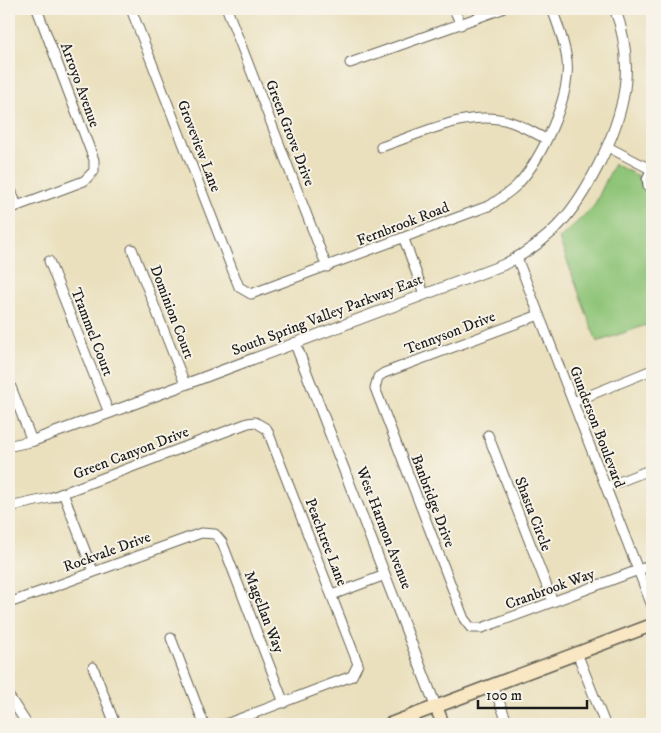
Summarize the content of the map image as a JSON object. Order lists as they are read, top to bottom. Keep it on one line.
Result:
{"streets":{"main road":["West Harmon Avenue"],"street":["Arroyo Avenue","Green Grove Drive","Groveview Lane","Fernbrook Road","Dominion Court","South Spring Valley Parkway East","Trammel Court","Tennyson Drive","Gunderson Boulevard","Green Canyon Drive","Banbridge Drive","Shasta Circle","Peachtree Lane","Rockvale Drive","Cranbrook Way","Magellan Way"]},"crossings":[["Green Grove Drive","Fernbrook Road"],["Groveview Lane","Fernbrook Road"],["Dominion Court","South Spring Valley Parkway East"],["South Spring Valley Parkway East","Trammel Court"],["South Spring Valley Parkway East","Gunderson Boulevard"],["South Spring Valley Parkway East","West Harmon Avenue"],["Tennyson Drive","Gunderson Boulevard"],["Tennyson Drive","Banbridge Drive"],["Gunderson Boulevard","Cranbrook Way"],["Green Canyon Drive","Peachtree Lane"],["Banbridge Drive","Cranbrook Way"],["Shasta Circle","Cranbrook Way"],["Peachtree Lane","Magellan Way"],["Rockvale Drive","Magellan Way"]],"scale_bar":"100 m"}
